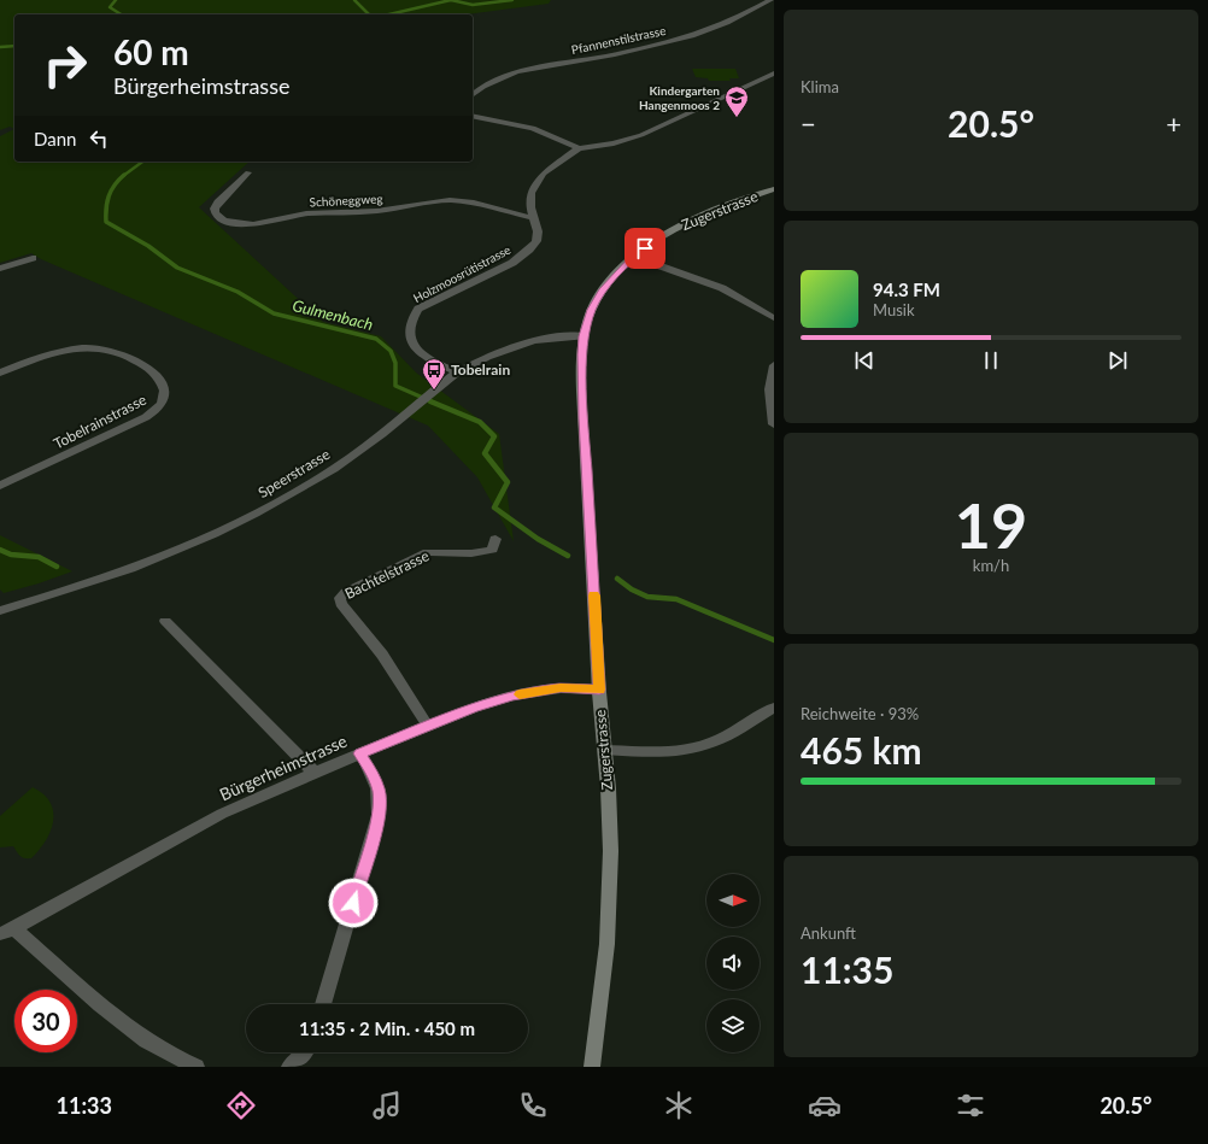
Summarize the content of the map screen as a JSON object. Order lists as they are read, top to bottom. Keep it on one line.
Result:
{"streets":{"main road":["Zugerstrasse"],"street":["Pfannenstilstrasse","Schöneggweg","Holzmoosrütistrasse","Tobelrainstrasse","Speerstrasse","Bachtelstrasse","Bürgerheimstrasse"]},"crossings":[["Schöneggweg","Holzmoosrütistrasse"],["Zugerstrasse","Speerstrasse"],["Zugerstrasse","Bürgerheimstrasse"],["Holzmoosrütistrasse","Speerstrasse"],["Bachtelstrasse","Bürgerheimstrasse"]],"water":["Gulmenbach"],"places":{"school or university":["Kindergarten Hangenmoos 2"],"bus stop":["Tobelrain"]},"north":"right","page":{"tile":["Klima",["19","km/h"],["Reichweite · 93%","465 km"],["Ankunft","11:35"]],"turn":["60 m","Bürgerheimstrasse"],"heat":["−","20.5°","+"],"then":"Dann","song":["94.3 FM","Musik"],"limit":"30","trip":"11:35 · 2 Min. · 450 m","tabs":["11:33","20.5°"]}}
